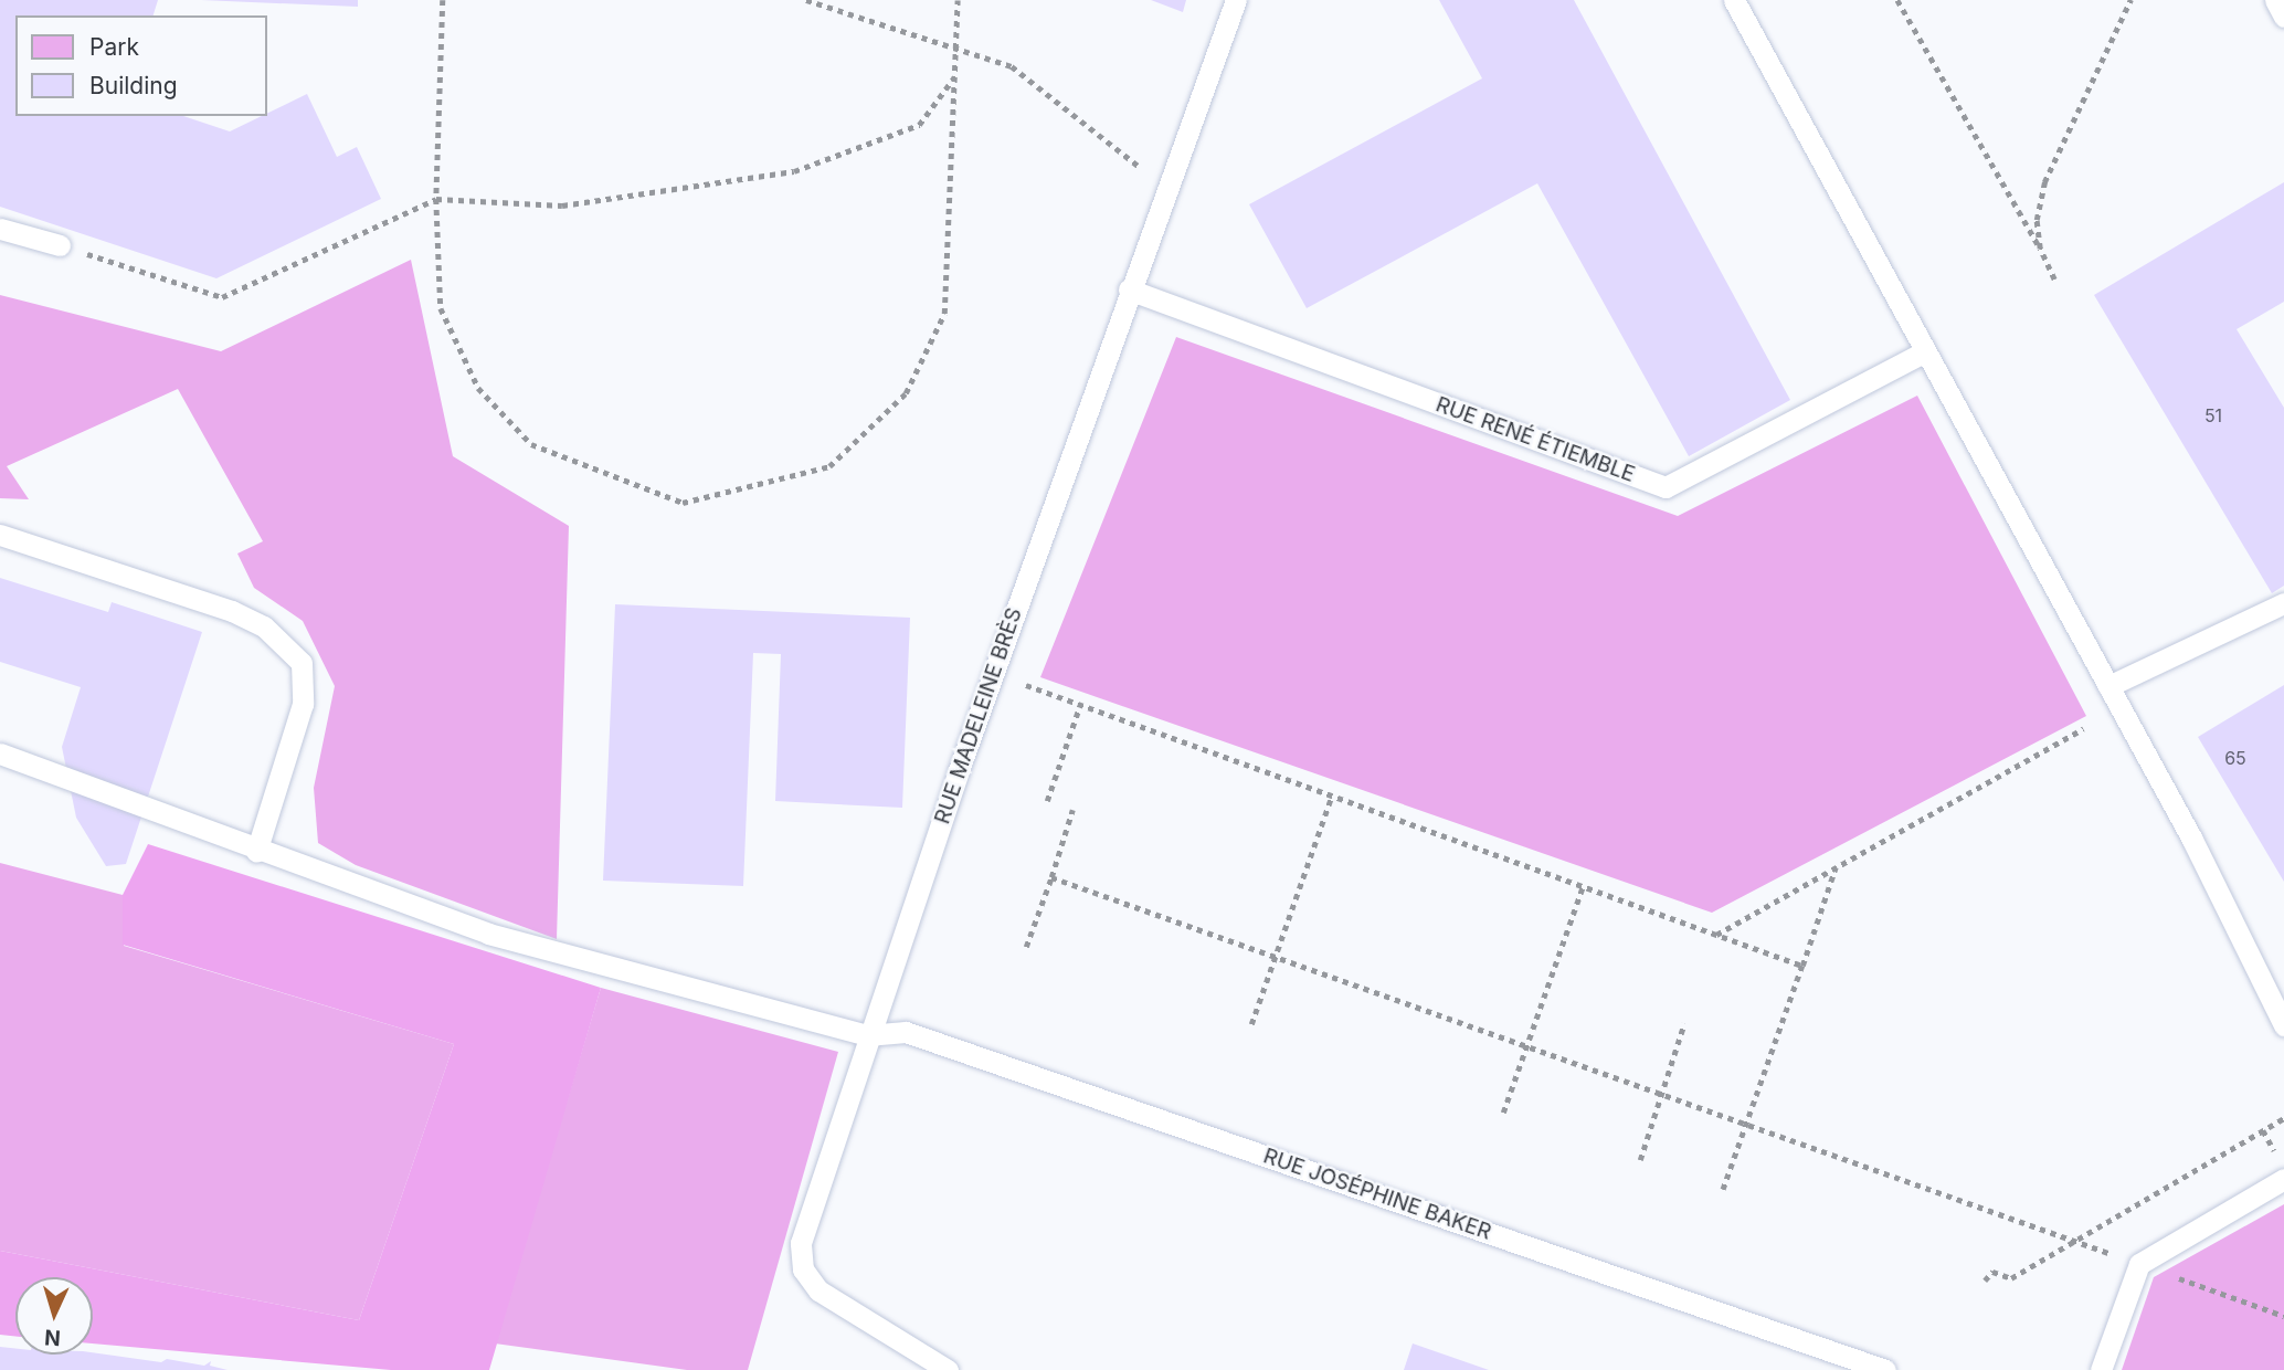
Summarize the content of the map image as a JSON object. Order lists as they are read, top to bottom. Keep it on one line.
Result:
{"streets":{"lane":["RUE RENÉ ÉTIEMBLE","RUE MADELEINE BRÈS","RUE JOSÉPHINE BAKER"]},"crossings":[["RUE RENÉ ÉTIEMBLE","RUE MADELEINE BRÈS"],["RUE MADELEINE BRÈS","RUE JOSÉPHINE BAKER"]],"house_numbers":["51","65"],"legend":["Park","Building"],"north":"bottom"}
